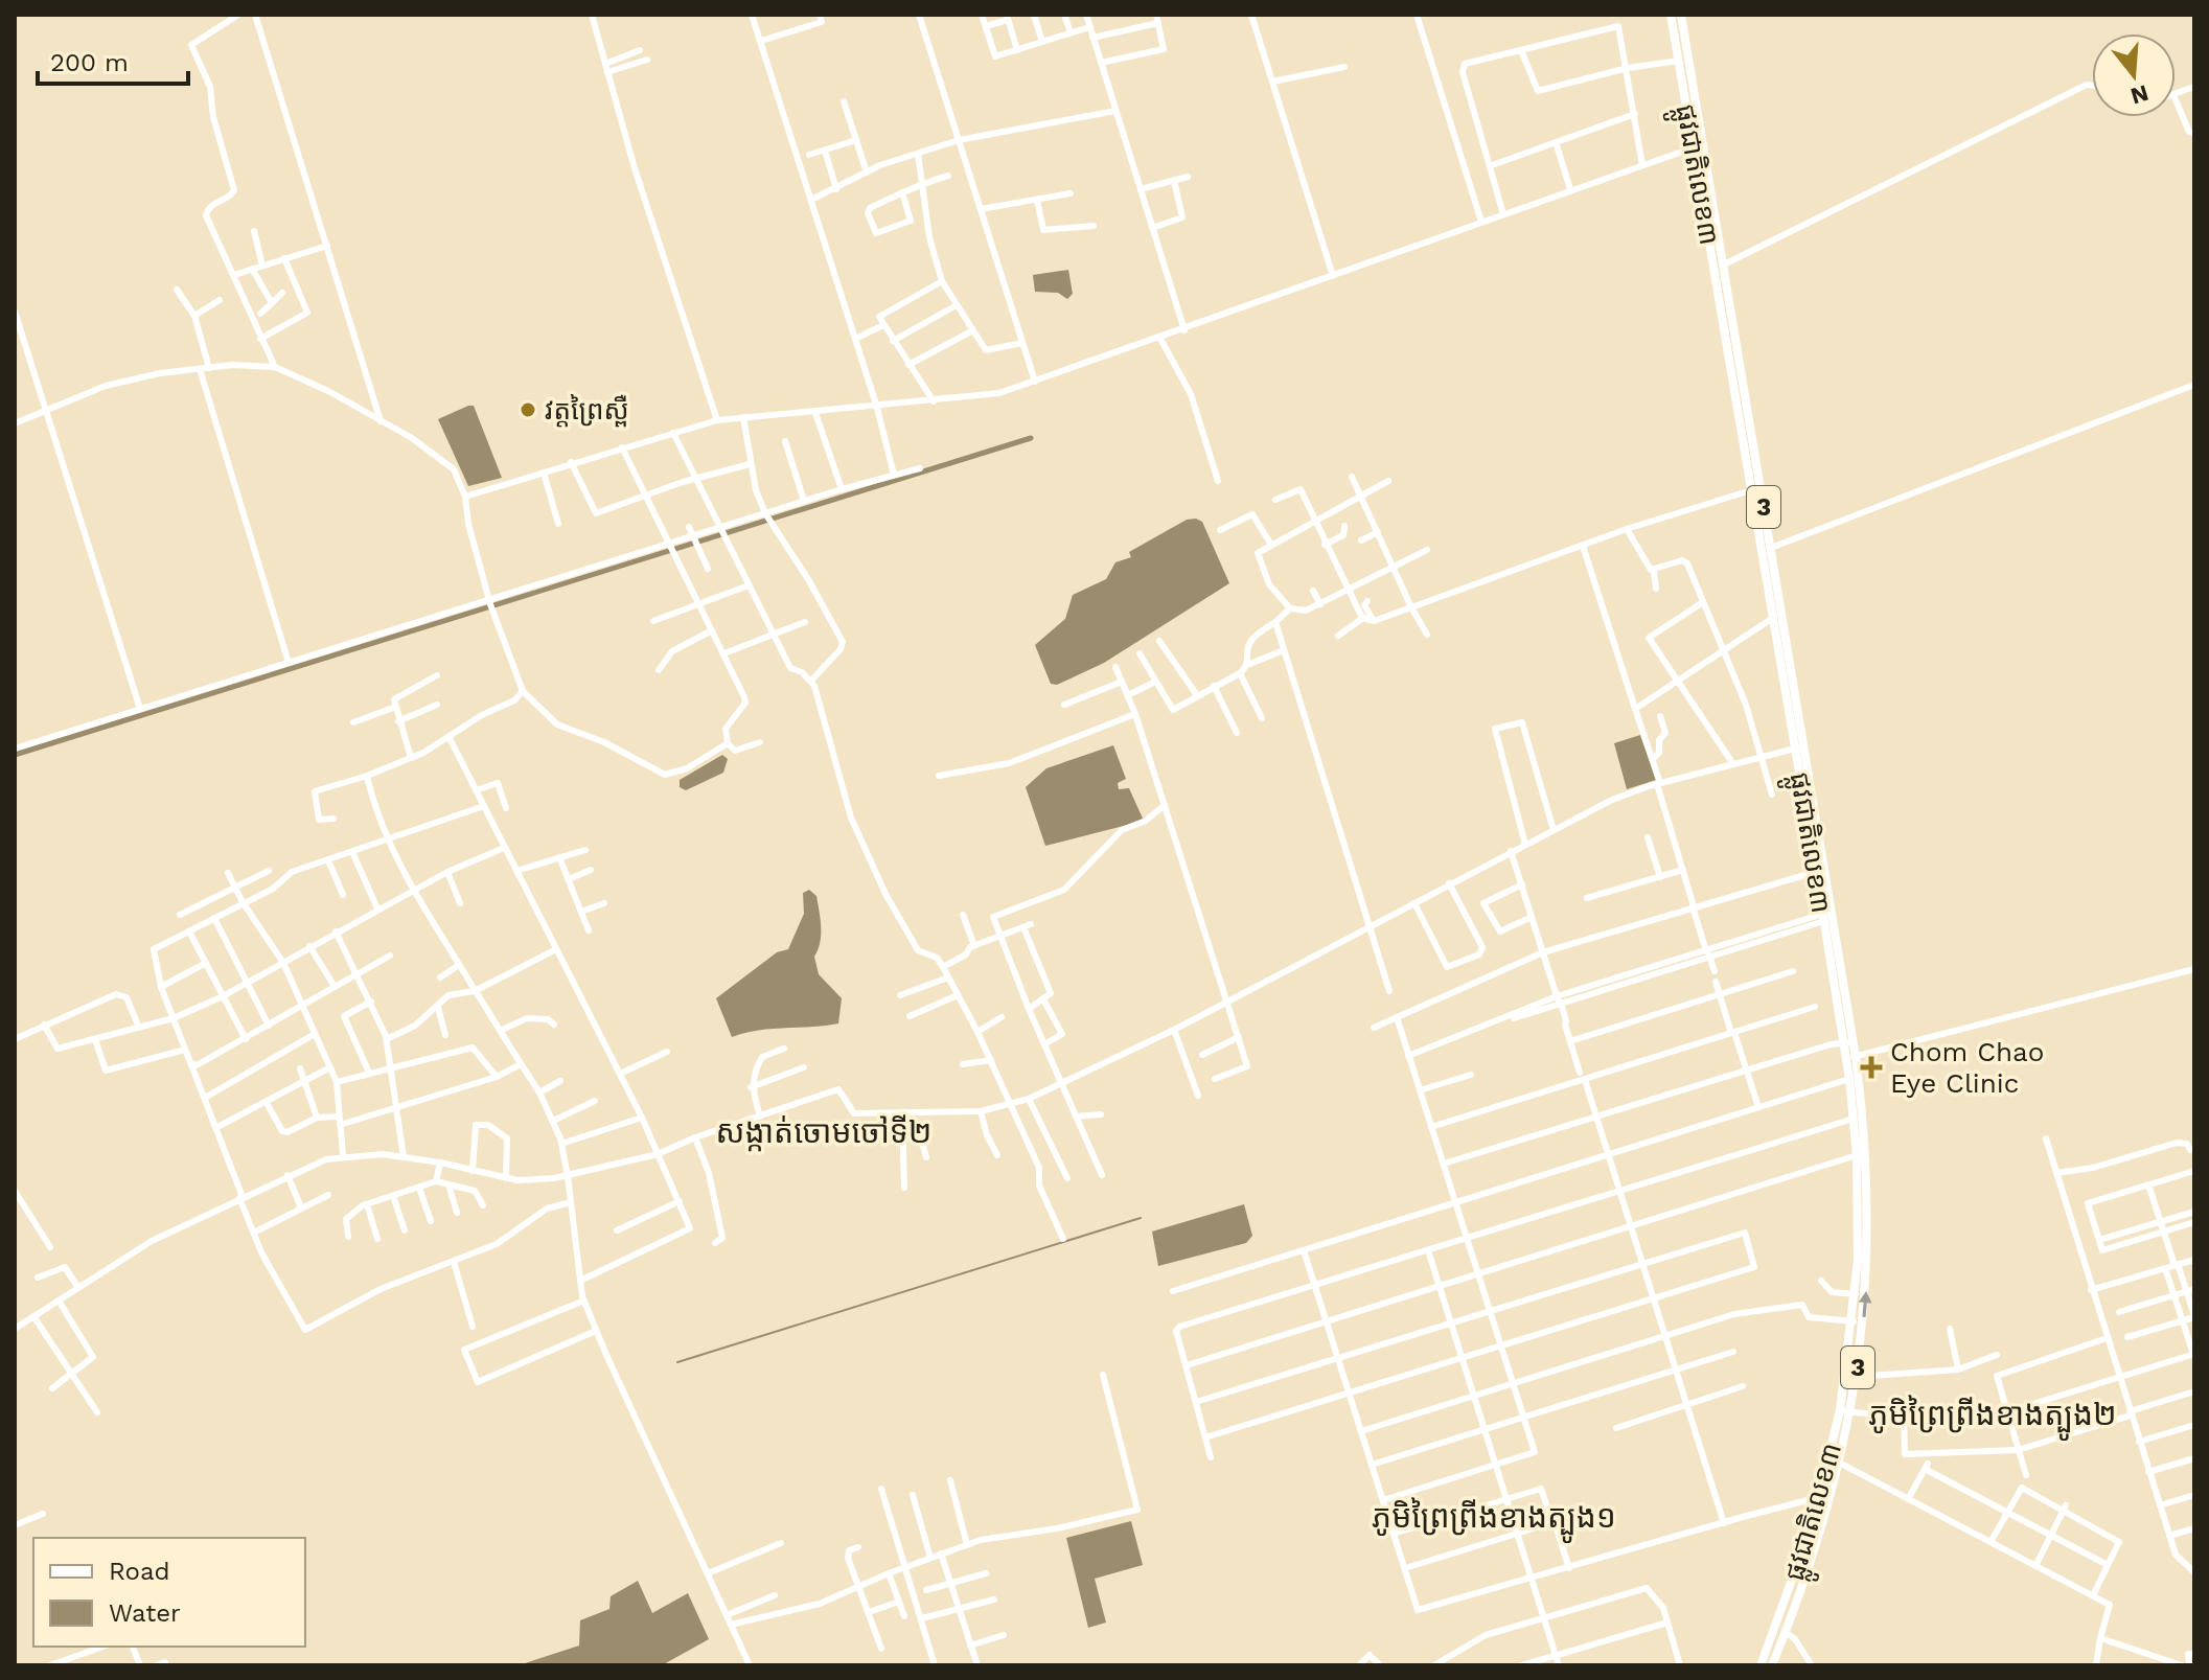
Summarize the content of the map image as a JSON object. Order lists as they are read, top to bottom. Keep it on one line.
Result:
{"streets":{"highway":["ផ្លូវជាតិលេខ៣","3"]},"districts":["សង្កាត់ចោមចៅទី២","ភូមិព្រៃព្រីងខាងត្បូង២","ភូមិព្រៃព្រីងខាងត្បូង១"],"places":{"other":["វត្តព្រៃស្ពឺ"],"health":["Chom Chao Eye Clinic"]},"legend":["Road","Water"],"scale_bar":"200 m","north":"bottom"}
